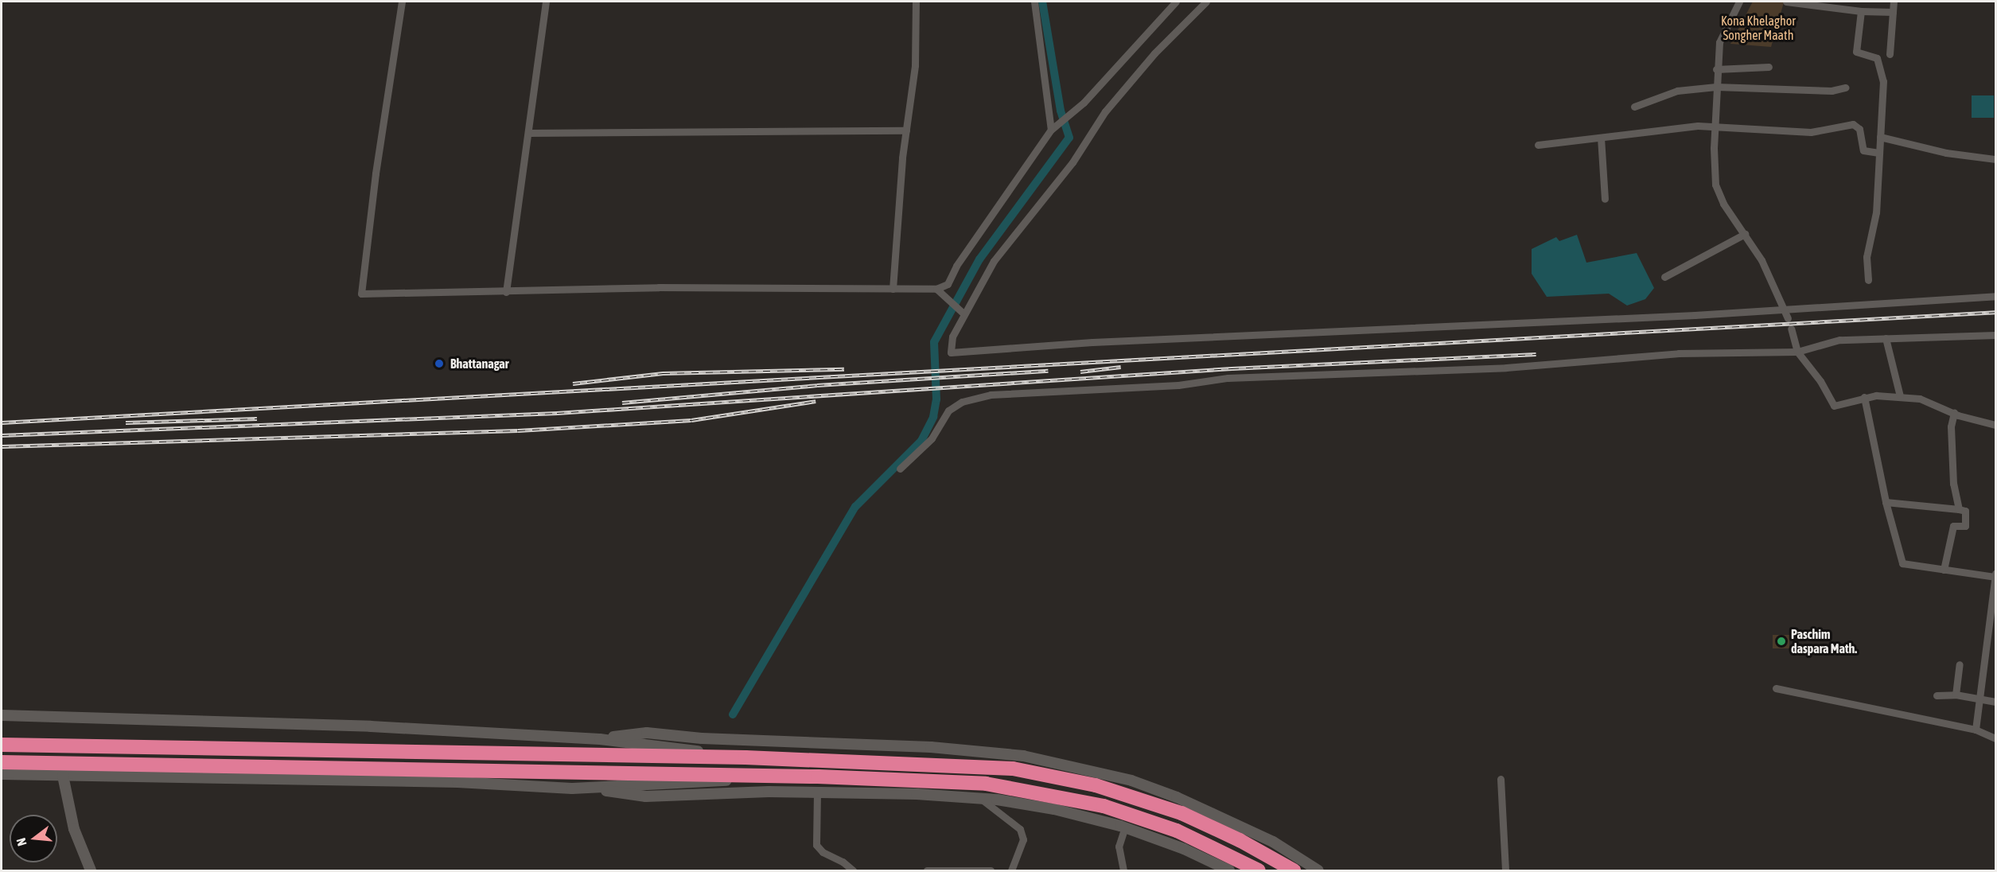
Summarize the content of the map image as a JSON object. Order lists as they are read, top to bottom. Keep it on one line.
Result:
{"parks":["Kona Khelaghor Songher Maath"],"places":["Bhattanagar","Paschim daspara Math."],"north":"left"}
